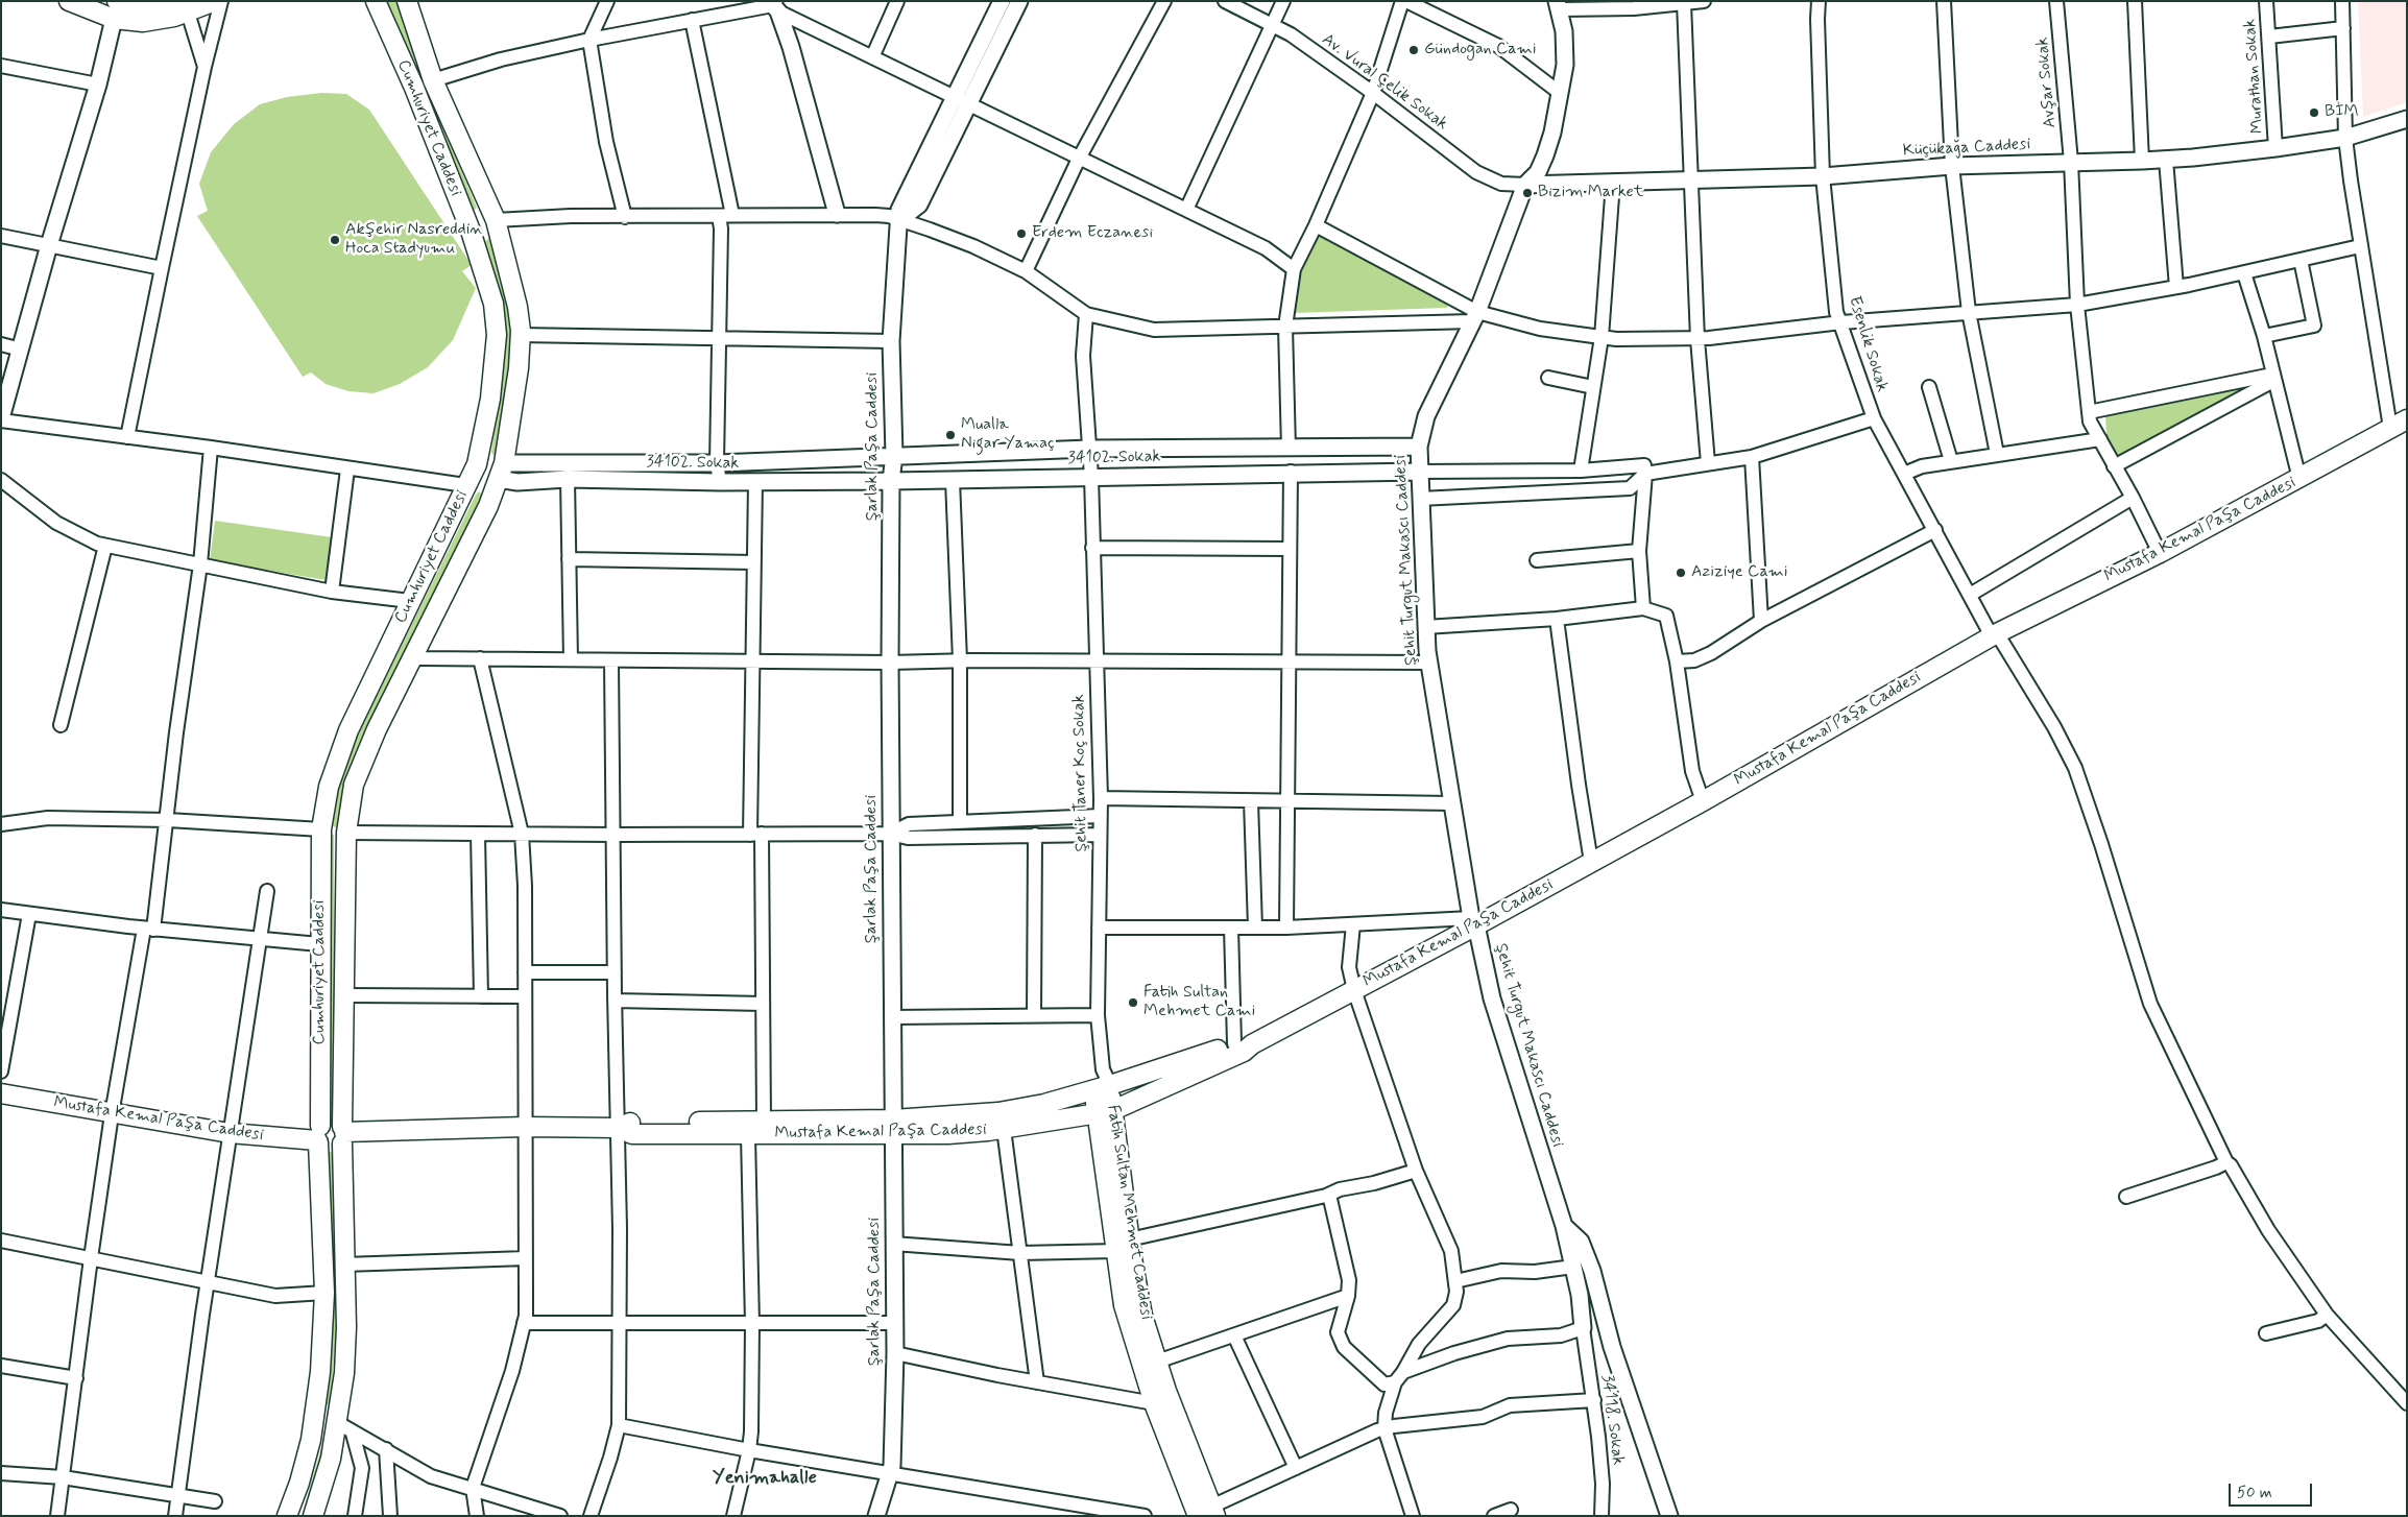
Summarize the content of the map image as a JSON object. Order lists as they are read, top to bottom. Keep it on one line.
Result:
{"streets":{"main road":["Cumhuriyet Caddesi","Mustafa Kemal Paşa Caddesi","Fatih Sultan Mehmet Caddesi"],"street":["Murathan Sokak","Av. Vural Çelik Sokak","Avşar Sokak","Küçükağa Caddesi","Esenlik Sokak","Şarlak Paşa Caddesi","34102. Sokak","Şehit Turgut Makascı Caddesi","Şehit Taner Koç Sokak","34118. Sokak"]},"crossings":[["Murathan Sokak","Küçükağa Caddesi"],["Av. Vural Çelik Sokak","Küçükağa Caddesi"],["Av. Vural Çelik Sokak","Şehit Turgut Makascı Caddesi"],["Avşar Sokak","Küçükağa Caddesi"],["Avşar Sokak","Mustafa Kemal Paşa Caddesi"],["Cumhuriyet Caddesi","34102. Sokak"],["Cumhuriyet Caddesi","Mustafa Kemal Paşa Caddesi"],["Küçükağa Caddesi","Esenlik Sokak"],["Küçükağa Caddesi","Şehit Turgut Makascı Caddesi"],["Esenlik Sokak","Mustafa Kemal Paşa Caddesi"],["Şarlak Paşa Caddesi","34102. Sokak"],["Şarlak Paşa Caddesi","Mustafa Kemal Paşa Caddesi"],["34102. Sokak","Şehit Turgut Makascı Caddesi"],["34102. Sokak","Şehit Taner Koç Sokak"],["Mustafa Kemal Paşa Caddesi","Şehit Turgut Makascı Caddesi"],["Mustafa Kemal Paşa Caddesi","Şehit Taner Koç Sokak"],["Mustafa Kemal Paşa Caddesi","Fatih Sultan Mehmet Caddesi"],["Şehit Turgut Makascı Caddesi","34118. Sokak"],["Şehit Taner Koç Sokak","Fatih Sultan Mehmet Caddesi"]],"districts":["Yenimahalle"],"places":["Gündogan Cami","BİM","Bizim Market","Erdem Eczanesi","Akşehir Nasreddin Hoca Stadyumu","Mualla Nigar Yamaç","Aziziye Cami","Fatih Sultan Mehmet Cami"],"scale_bar":"50 m"}
